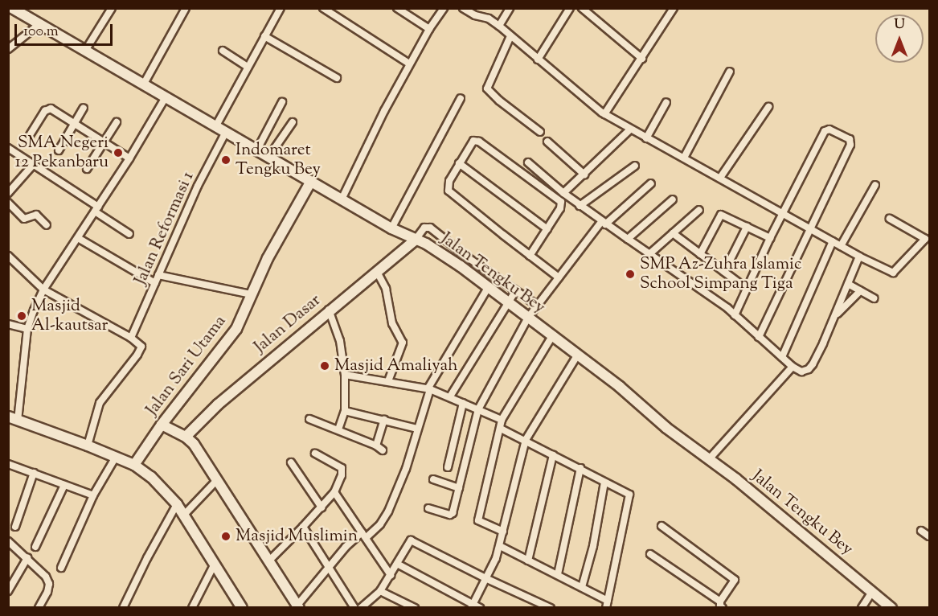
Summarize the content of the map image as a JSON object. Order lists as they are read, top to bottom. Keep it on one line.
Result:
{"streets":{"street":["Jalan Reformasi 1","Jalan Tengku Bey","Jalan Dasar","Jalan Sari Utama"]},"crossings":[["Jalan Reformasi 1","Jalan Tengku Bey"],["Jalan Tengku Bey","Jalan Dasar"],["Jalan Tengku Bey","Jalan Sari Utama"]],"places":["SMA Negeri 12 Pekanbaru","Indomaret Tengku Bey","SMP Az-Zuhra Islamic School Simpang Tiga","Masjid Al-kautsar","Masjid Amaliyah","Masjid Muslimin"],"scale_bar":"100 m","north":"top"}
